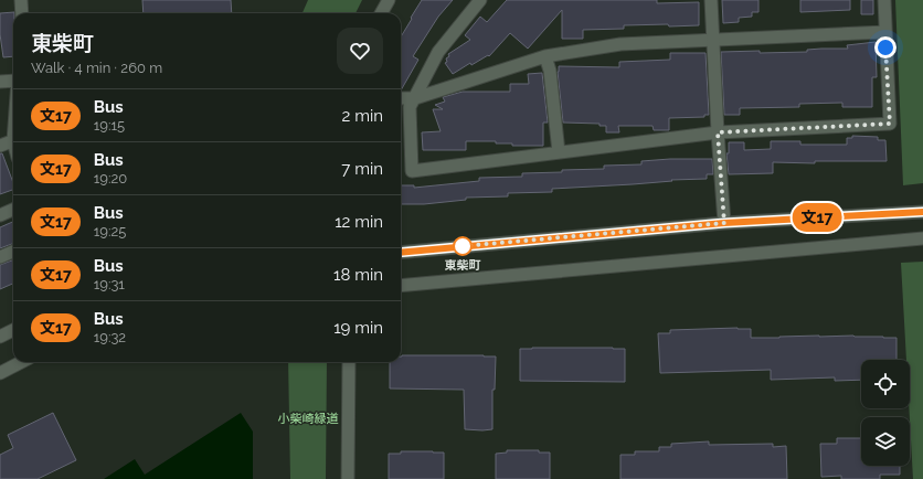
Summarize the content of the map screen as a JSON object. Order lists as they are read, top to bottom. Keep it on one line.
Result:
{"parks":["小柴崎緑道"],"places":["東柴町"],"lines":["bus line 文17"],"page":{"on_map":"文17","heading":["東柴町","Walk · 4 min · 260 m"],"list":[{"mark":"文17","name":"Bus","note":"19:15","value":"2 min"},{"mark":"文17","name":"Bus","note":"19:20","value":"7 min"},{"mark":"文17","name":"Bus","note":"19:25","value":"12 min"},{"mark":"文17","name":"Bus","note":"19:31","value":"18 min"},{"mark":"文17","name":"Bus","note":"19:32","value":"19 min"}]}}
